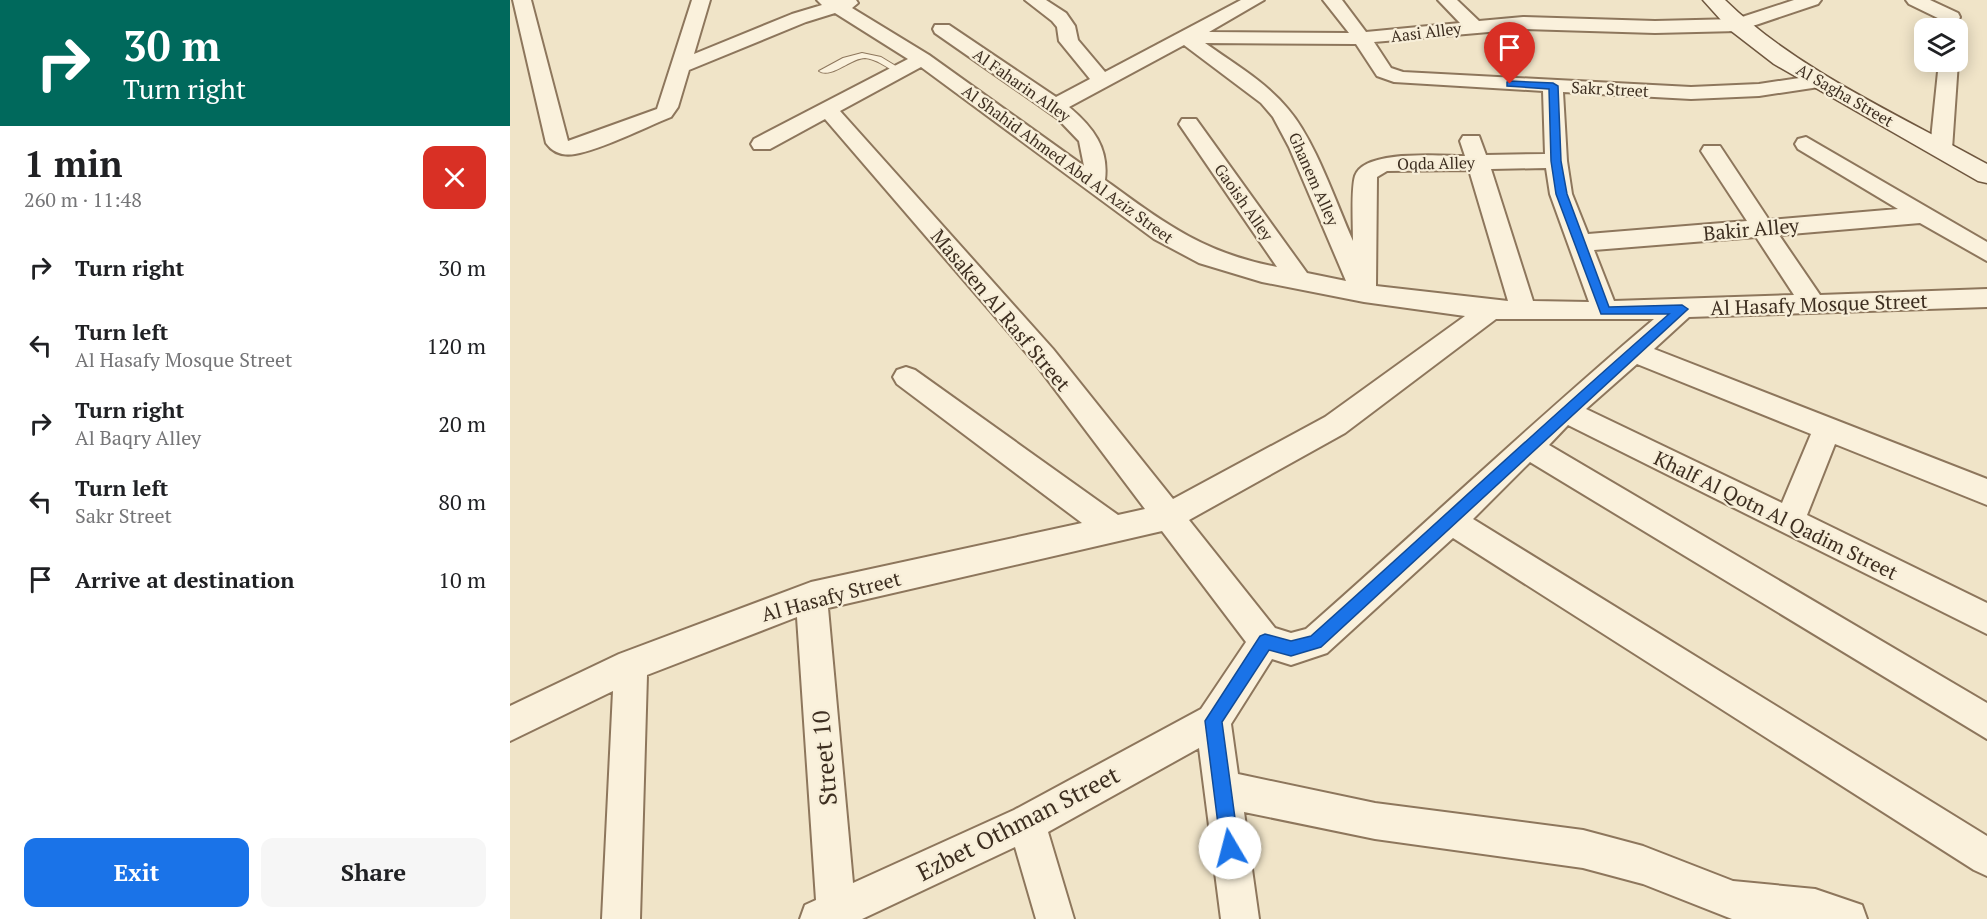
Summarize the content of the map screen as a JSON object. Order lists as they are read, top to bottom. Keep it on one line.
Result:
{"streets":{"street":["Aasi Alley","Al Faharin Alley","Sakr Street","Al Sagha Street","Oqda Alley","Al Shahid Ahmed Abd Al Aziz Street","Ghanem Alley","Gaoish Alley","Bakir Alley","Al Hasafy Mosque Street","Masaken Al Rasf Street","Khalf Al Qotn Al Qadim Street","Al Hasafy Street","Street 10","Ezbet Othman Street"]},"crossings":[["Aasi Alley","Sakr Street"],["Aasi Alley","Al Sagha Street"],["Aasi Alley","Ghanem Alley"],["Al Faharin Alley","Al Shahid Ahmed Abd Al Aziz Street"],["Sakr Street","Al Sagha Street"],["Oqda Alley","Al Shahid Ahmed Abd Al Aziz Street"],["Oqda Alley","Ghanem Alley"],["Oqda Alley","Al Hasafy Mosque Street"],["Al Shahid Ahmed Abd Al Aziz Street","Ghanem Alley"],["Al Shahid Ahmed Abd Al Aziz Street","Gaoish Alley"],["Al Shahid Ahmed Abd Al Aziz Street","Al Hasafy Mosque Street"],["Ghanem Alley","Al Hasafy Mosque Street"],["Al Hasafy Mosque Street","Al Hasafy Street"],["Masaken Al Rasf Street","Al Hasafy Street"],["Al Hasafy Street","Street 10"],["Street 10","Ezbet Othman Street"]],"page":{"turn":["30 m","Turn right"],"heading":["1 min","260 m · 11:48"],"list":[{"name":"Turn right","value":"30 m"},{"name":"Turn left","note":"Al Hasafy Mosque Street","value":"120 m"},{"name":"Turn right","note":"Al Baqry Alley","value":"20 m"},{"name":"Turn left","note":"Sakr Street","value":"80 m"},{"name":"Arrive at destination","value":"10 m"}],"buttons":["Exit","Share"]}}
